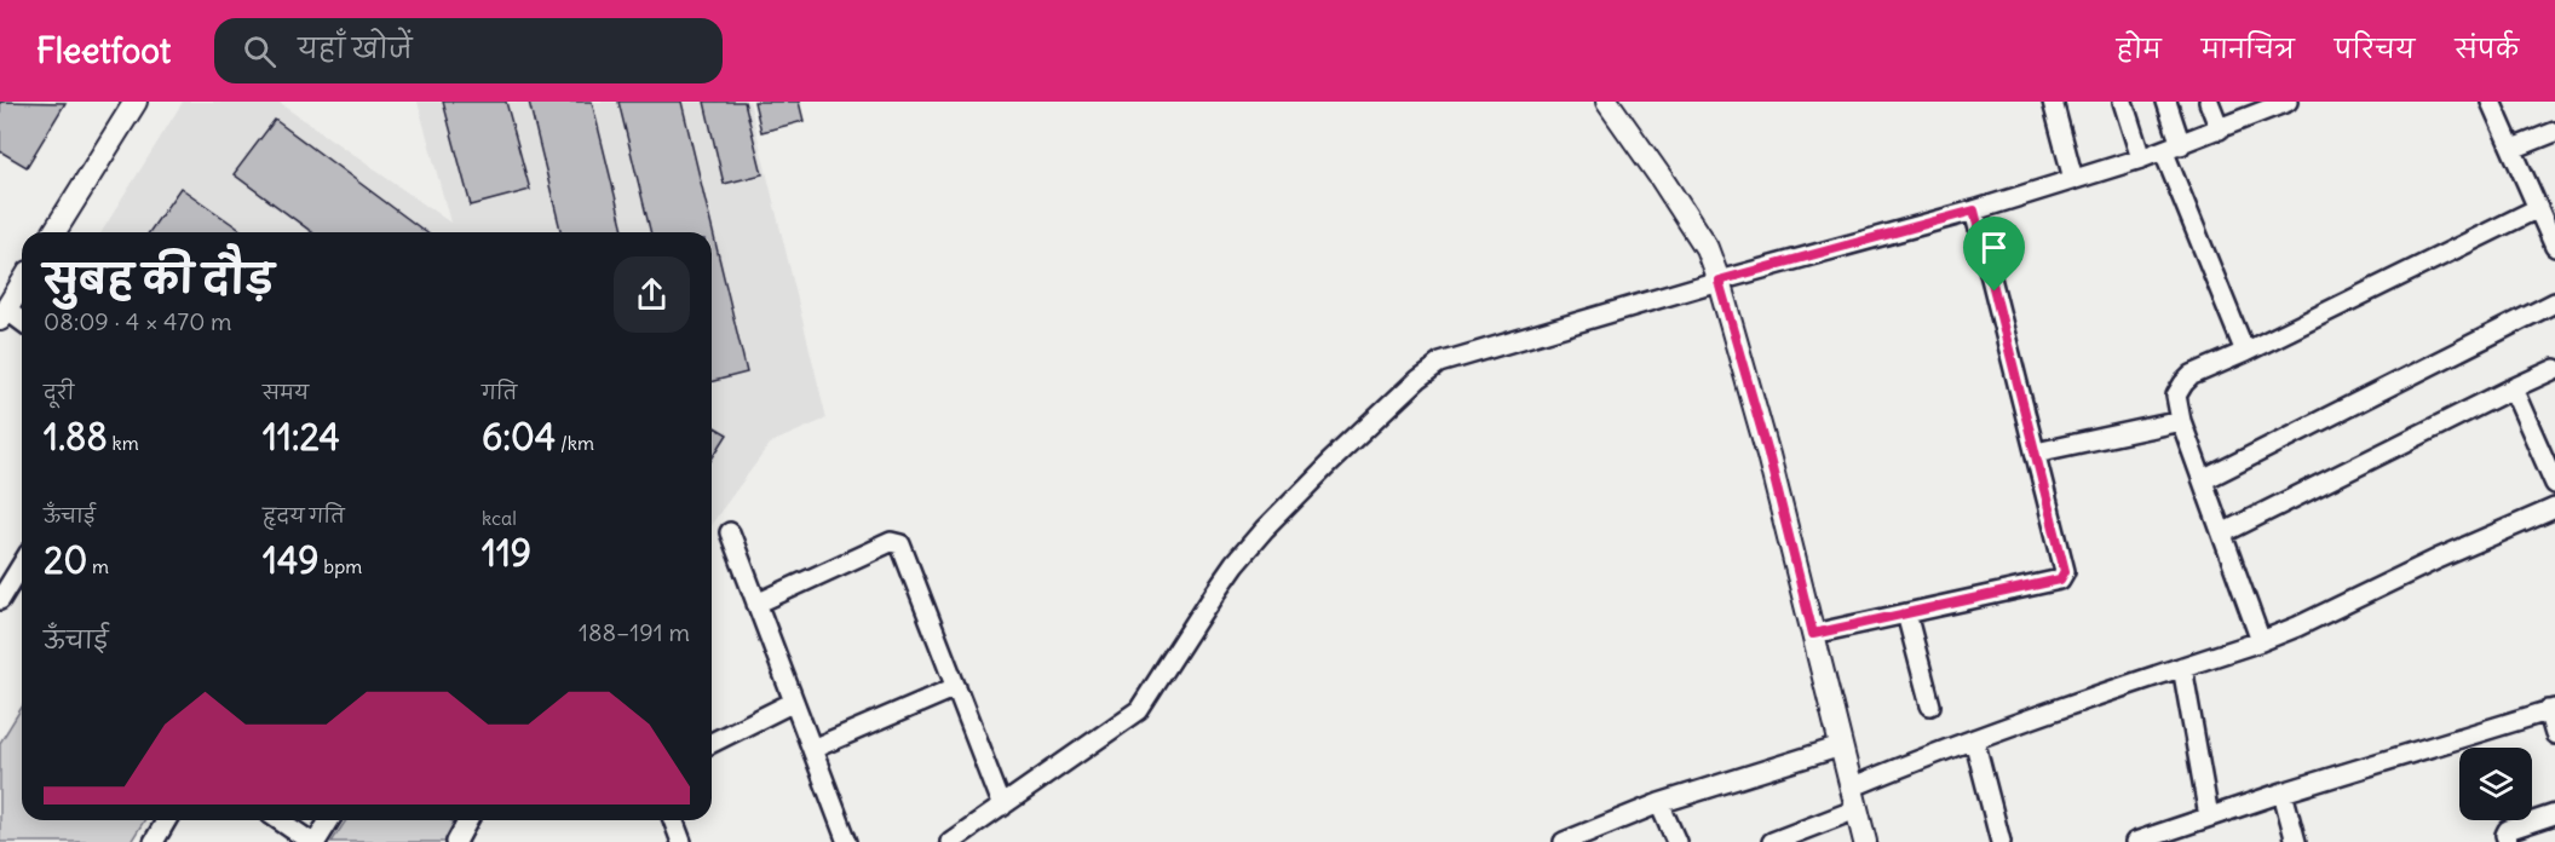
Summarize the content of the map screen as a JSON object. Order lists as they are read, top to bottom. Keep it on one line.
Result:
{"page":{"header":"Fleetfoot","search":"यहाँ खोजें","nav":["होम","मानचित्र","परिचय","संपर्क"],"heading":["सुबह की दौड़","08:09 · 4 × 470 m"],"stats":[["दूरी","1.88 km"],["समय","11:24"],["गति","6:04 /km"],["ऊँचाई","20 m"],["हृदय गति","149 bpm"],["kcal","119"]],"chart":["ऊँचाई","188–191 m"]}}
